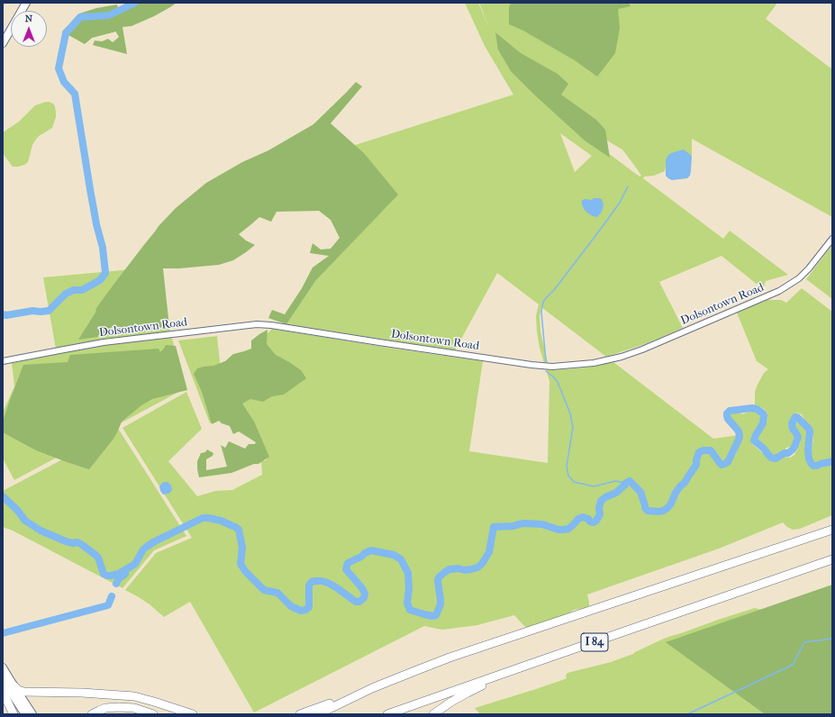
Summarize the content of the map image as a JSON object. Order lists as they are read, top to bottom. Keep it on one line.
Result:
{"streets":{"highway":["I 84"],"street":["Dolsontown Road"]},"north":"top"}
